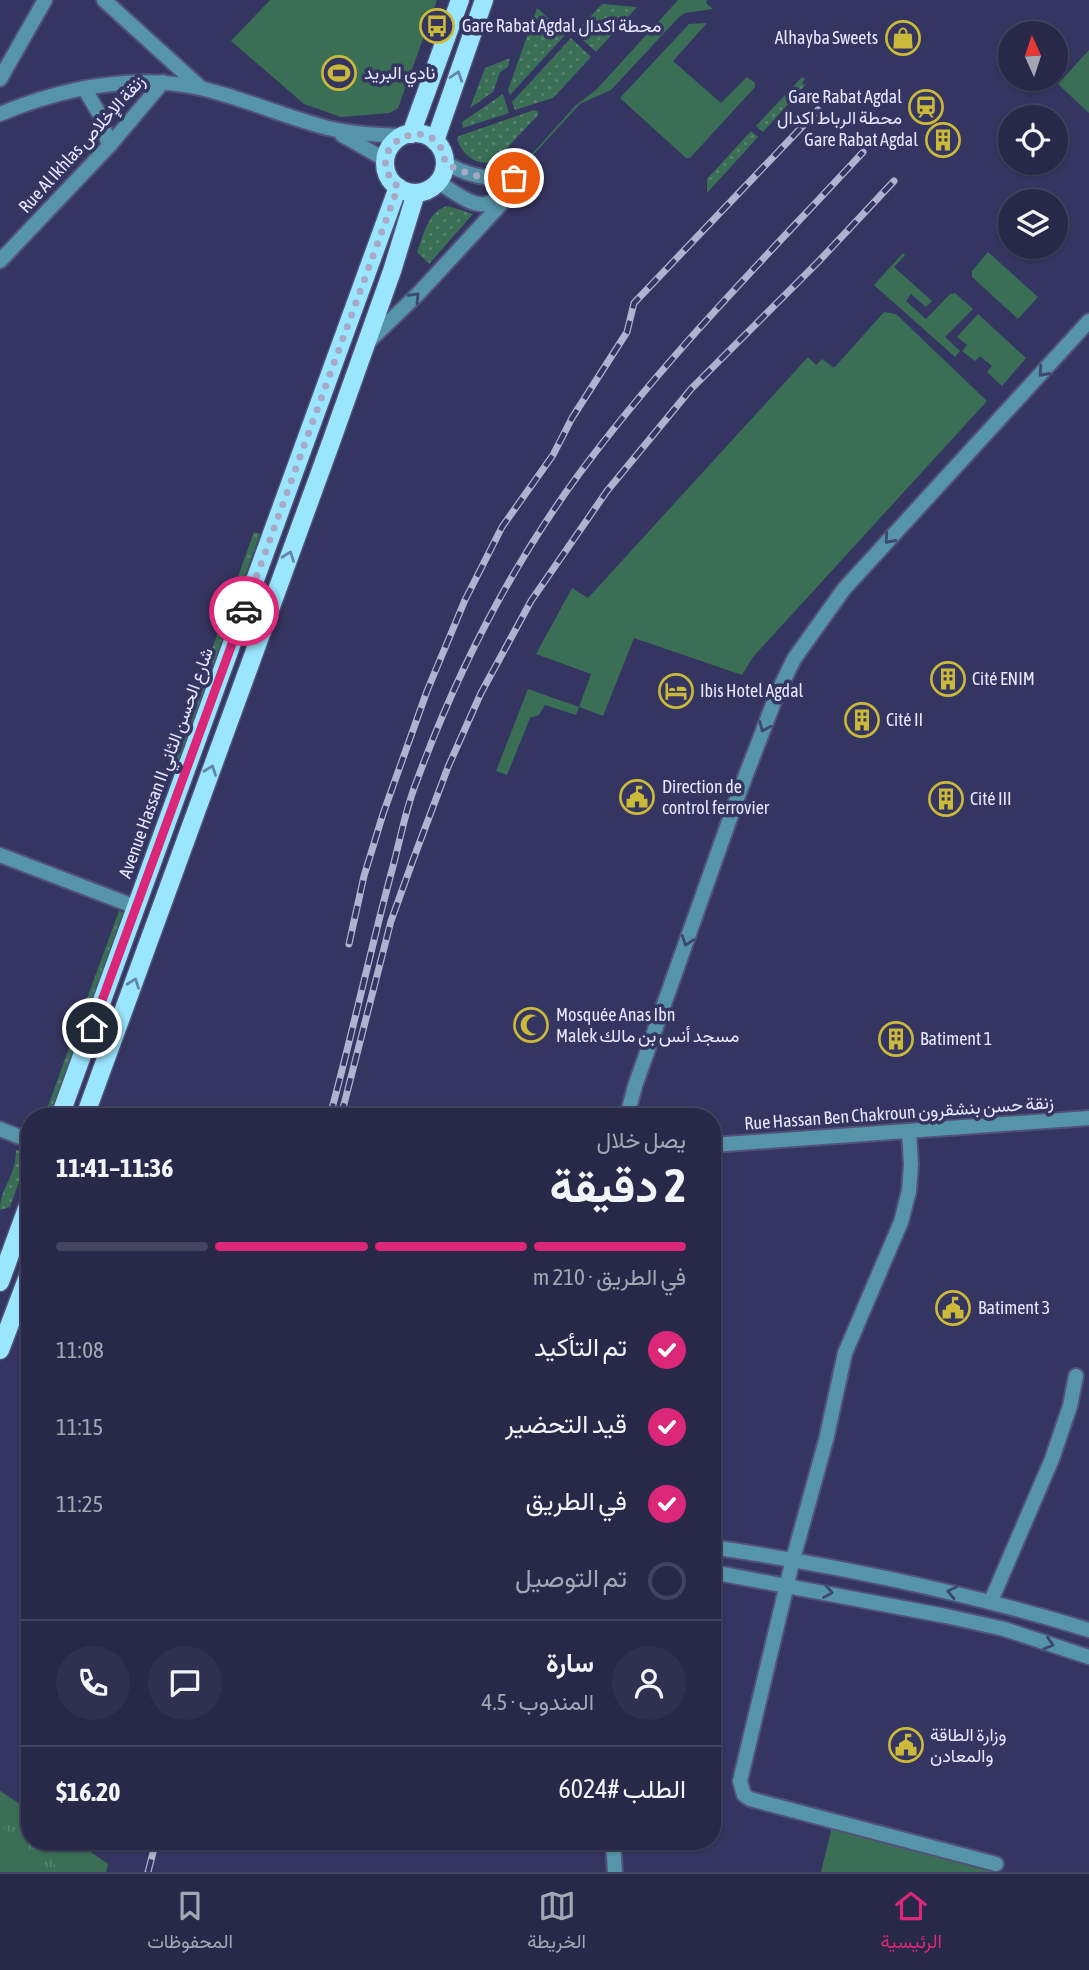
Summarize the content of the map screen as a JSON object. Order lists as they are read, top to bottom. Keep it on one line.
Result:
{"streets":{"main road":["Avenue Hassan II شارع الحسن الثاني"],"street":["Rue Al Ikhlas زنقة الإخلاص","Rue Hassan Ben Chakroun زنقة حسن بنشقرون"]},"places":{"bus stop":["Gare Rabat Agdal محطة اكدال"],"shop":["Alhayba Sweets"],"sports":["نادي البريد"],"station":["Gare Rabat Agdal محطة الرباط اكدال"],"building":["Gare Rabat Agdal","Cité ENIM","Cité II","Cité III","Batiment 1"],"hotel":["Ibis Hotel Agdal"],"public building":["Direction de control ferrovier","Batiment 3","وزارة الطاقة والمعادن"],"mosque":["Mosquée Anas Ibn Malek مسجد أنس بن مالك"]},"north":"top","page":{"heading":["2 دقيقة","يصل خلال","11:36–11:41"],"panel":["سارة","المندوب · 4.5","الطلب #6024","$16.20"],"bar":"في الطريق · 210 m","list":[["تم التأكيد","11:08"],["قيد التحضير","11:15"],["في الطريق","11:25"],"تم التوصيل"],"tabs":["الرئيسية","الخريطة","المحفوظات"]}}
